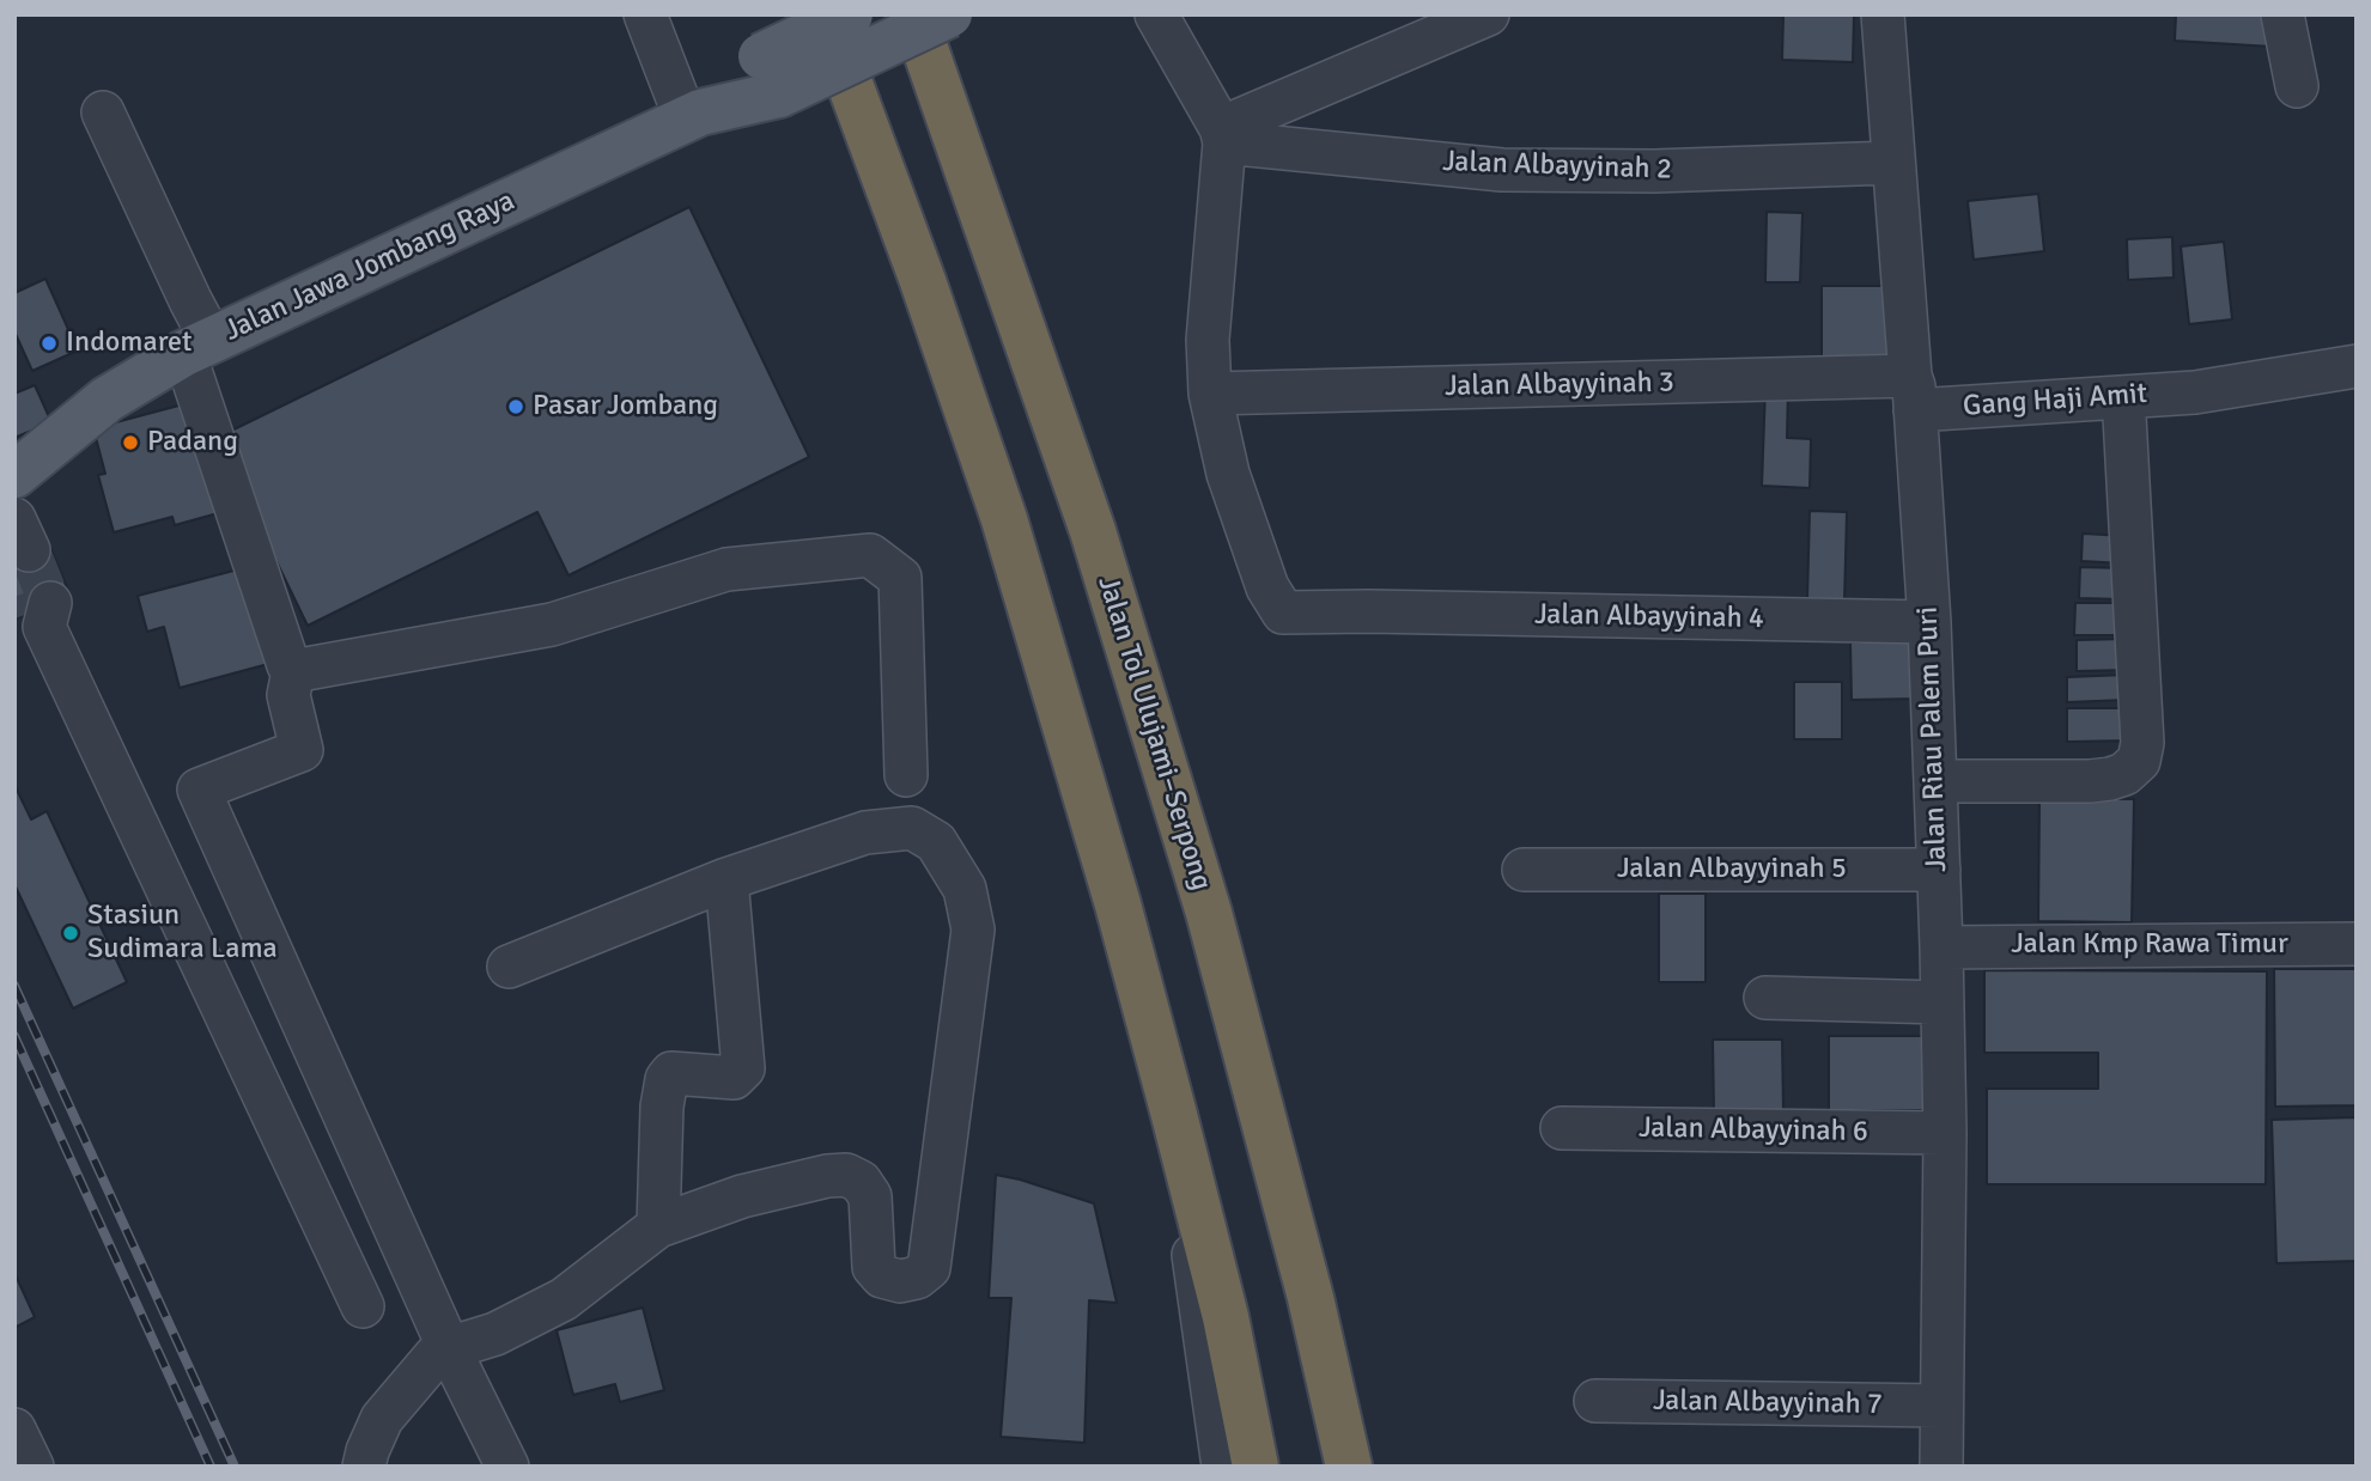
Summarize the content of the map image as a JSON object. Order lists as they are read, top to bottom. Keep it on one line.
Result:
{"streets":{"highway":["Jalan Tol Ulujami–Serpong"],"main road":["Jalan Jawa Jombang Raya"],"street":["Jalan Albayyinah 2","Jalan Albayyinah 3","Gang Haji Amit","Jalan Albayyinah 4","Jalan Riau Palem Puri","Jalan Albayyinah 5","Jalan Kmp Rawa Timur","Jalan Albayyinah 6","Jalan Albayyinah 7"]},"crossings":[["Jalan Albayyinah 2","Jalan Riau Palem Puri"],["Jalan Albayyinah 3","Gang Haji Amit"],["Jalan Albayyinah 3","Jalan Albayyinah 4"],["Jalan Albayyinah 3","Jalan Riau Palem Puri"],["Gang Haji Amit","Jalan Riau Palem Puri"],["Jalan Albayyinah 4","Jalan Riau Palem Puri"],["Jalan Riau Palem Puri","Jalan Albayyinah 5"],["Jalan Riau Palem Puri","Jalan Kmp Rawa Timur"],["Jalan Riau Palem Puri","Jalan Albayyinah 6"],["Jalan Riau Palem Puri","Jalan Albayyinah 7"]],"places":["Indomaret","Pasar Jombang","Padang","Stasiun Sudimara Lama"]}
